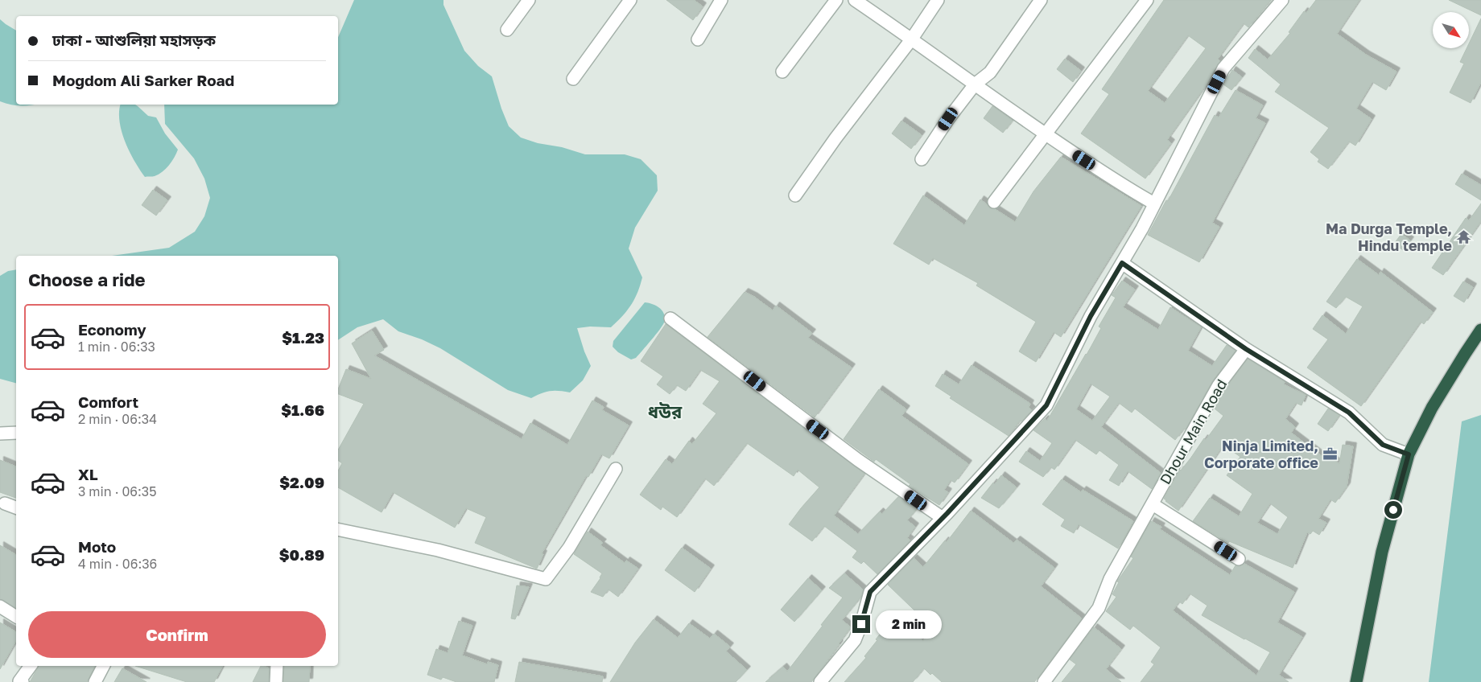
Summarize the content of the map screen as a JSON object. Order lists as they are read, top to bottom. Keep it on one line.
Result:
{"streets":{"street":["Dhour Main Road"]},"districts":["ধউর"],"places":{"temple":["Ma Durga Temple, Hindu temple"],"office":["Ninja Limited, Corporate office"]},"north":"bottom right","page":{"banner":["ঢাকা - আশুলিয়া মহাসড়ক","Mogdom Ali Sarker Road"],"heading":"Choose a ride","list":[{"name":"Economy","note":"1 min · 06:33","value":"$1.23"},{"name":"Comfort","note":"2 min · 06:34","value":"$1.66"},{"name":"XL","note":"3 min · 06:35","value":"$2.09"},{"name":"Moto","note":"4 min · 06:36","value":"$0.89"}],"buttons":"Confirm","bubble":"2 min"}}
